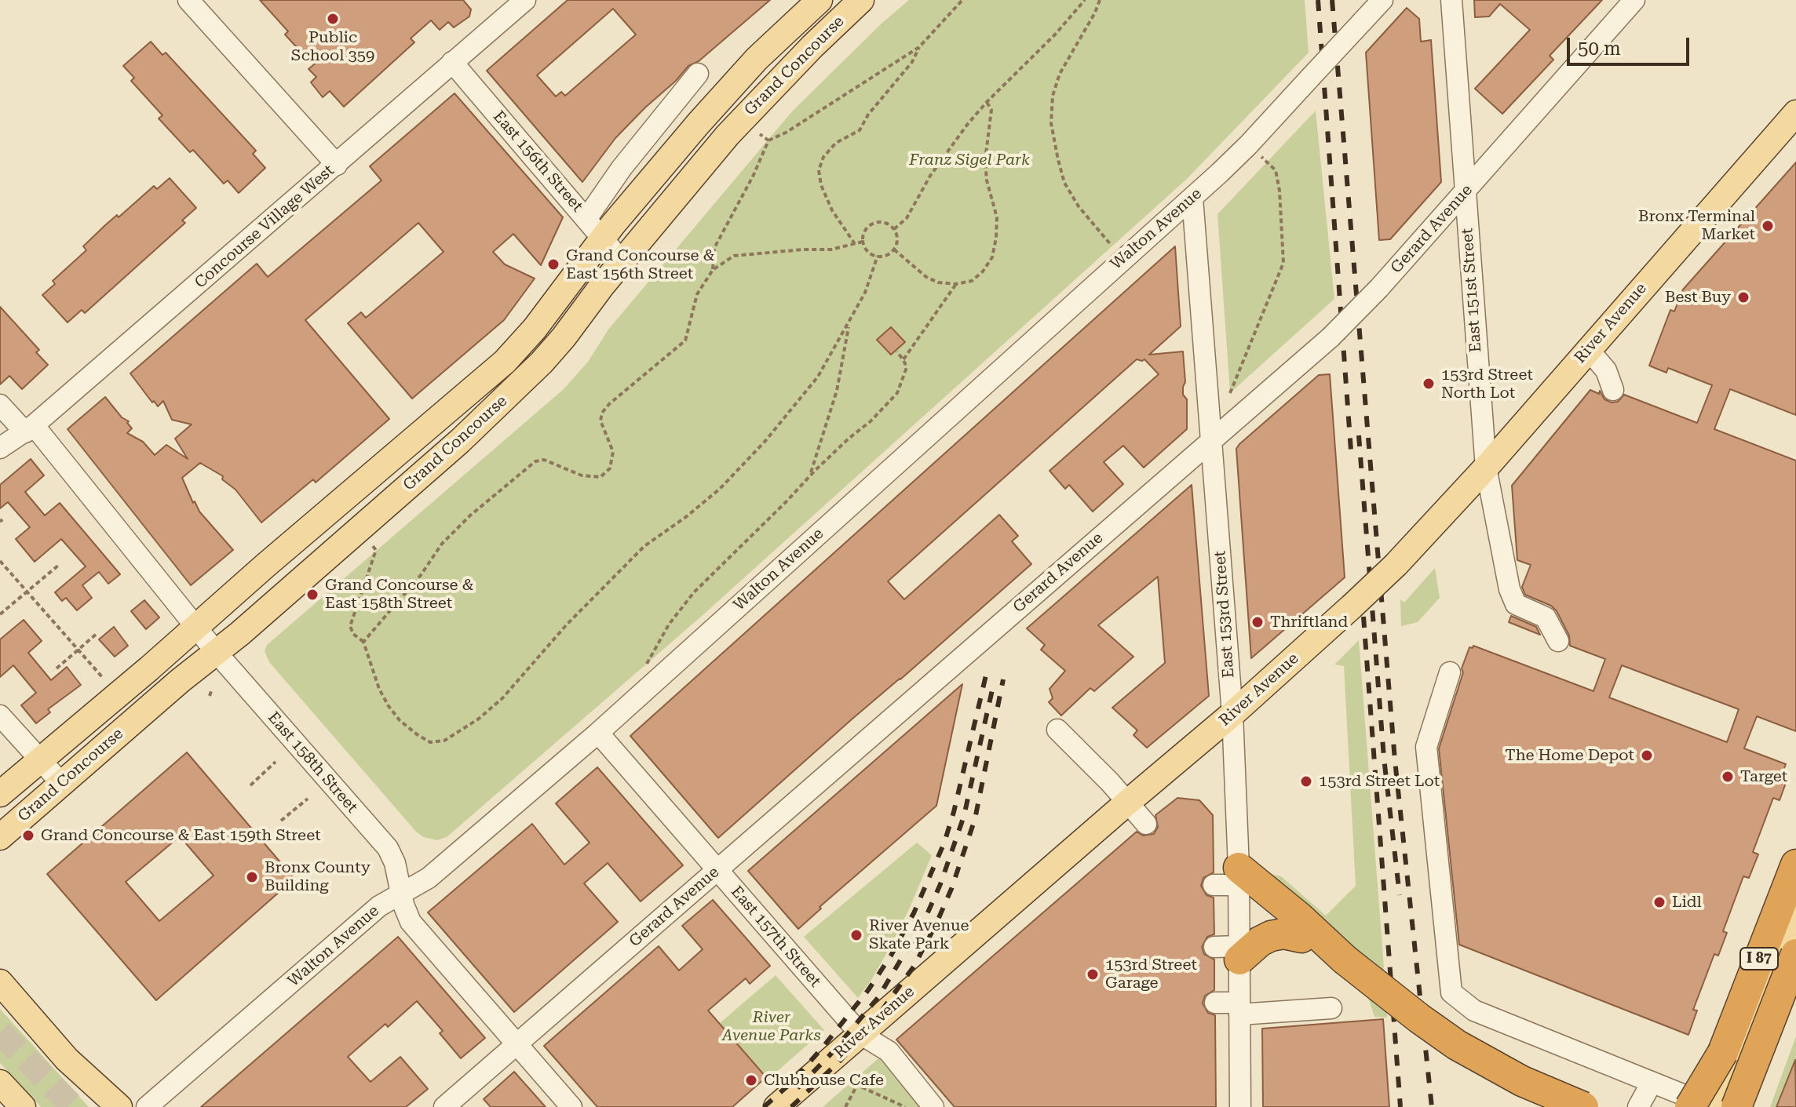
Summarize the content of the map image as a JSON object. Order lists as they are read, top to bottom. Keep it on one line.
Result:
{"streets":{"highway":["I 87"],"main road":["Grand Concourse","River Avenue"],"street":["East 156th Street","Concourse Village West","Walton Avenue","Gerard Avenue","East 151st Street","East 153rd Street","East 158th Street","East 157th Street"]},"crossings":[["Grand Concourse","East 156th Street"],["Grand Concourse","East 158th Street"],["East 156th Street","Concourse Village West"],["Concourse Village West","East 158th Street"],["Walton Avenue","East 153rd Street"],["Walton Avenue","East 158th Street"],["Walton Avenue","East 157th Street"],["Gerard Avenue","East 151st Street"],["Gerard Avenue","East 153rd Street"],["Gerard Avenue","East 158th Street"],["Gerard Avenue","East 157th Street"],["East 151st Street","River Avenue"],["River Avenue","East 153rd Street"],["River Avenue","East 157th Street"]],"parks":["Franz Sigel Park","River Avenue Parks"],"places":["Public School 359","Bronx Terminal Market","Grand Concourse & East 156th Street","Best Buy","153rd Street North Lot","Grand Concourse & East 158th Street","Thriftland","The Home Depot","Target","153rd Street Lot","Grand Concourse & East 159th Street","Bronx County Building","Lidl","River Avenue Skate Park","153rd Street Garage","Clubhouse Cafe"],"scale_bar":"50 m"}
